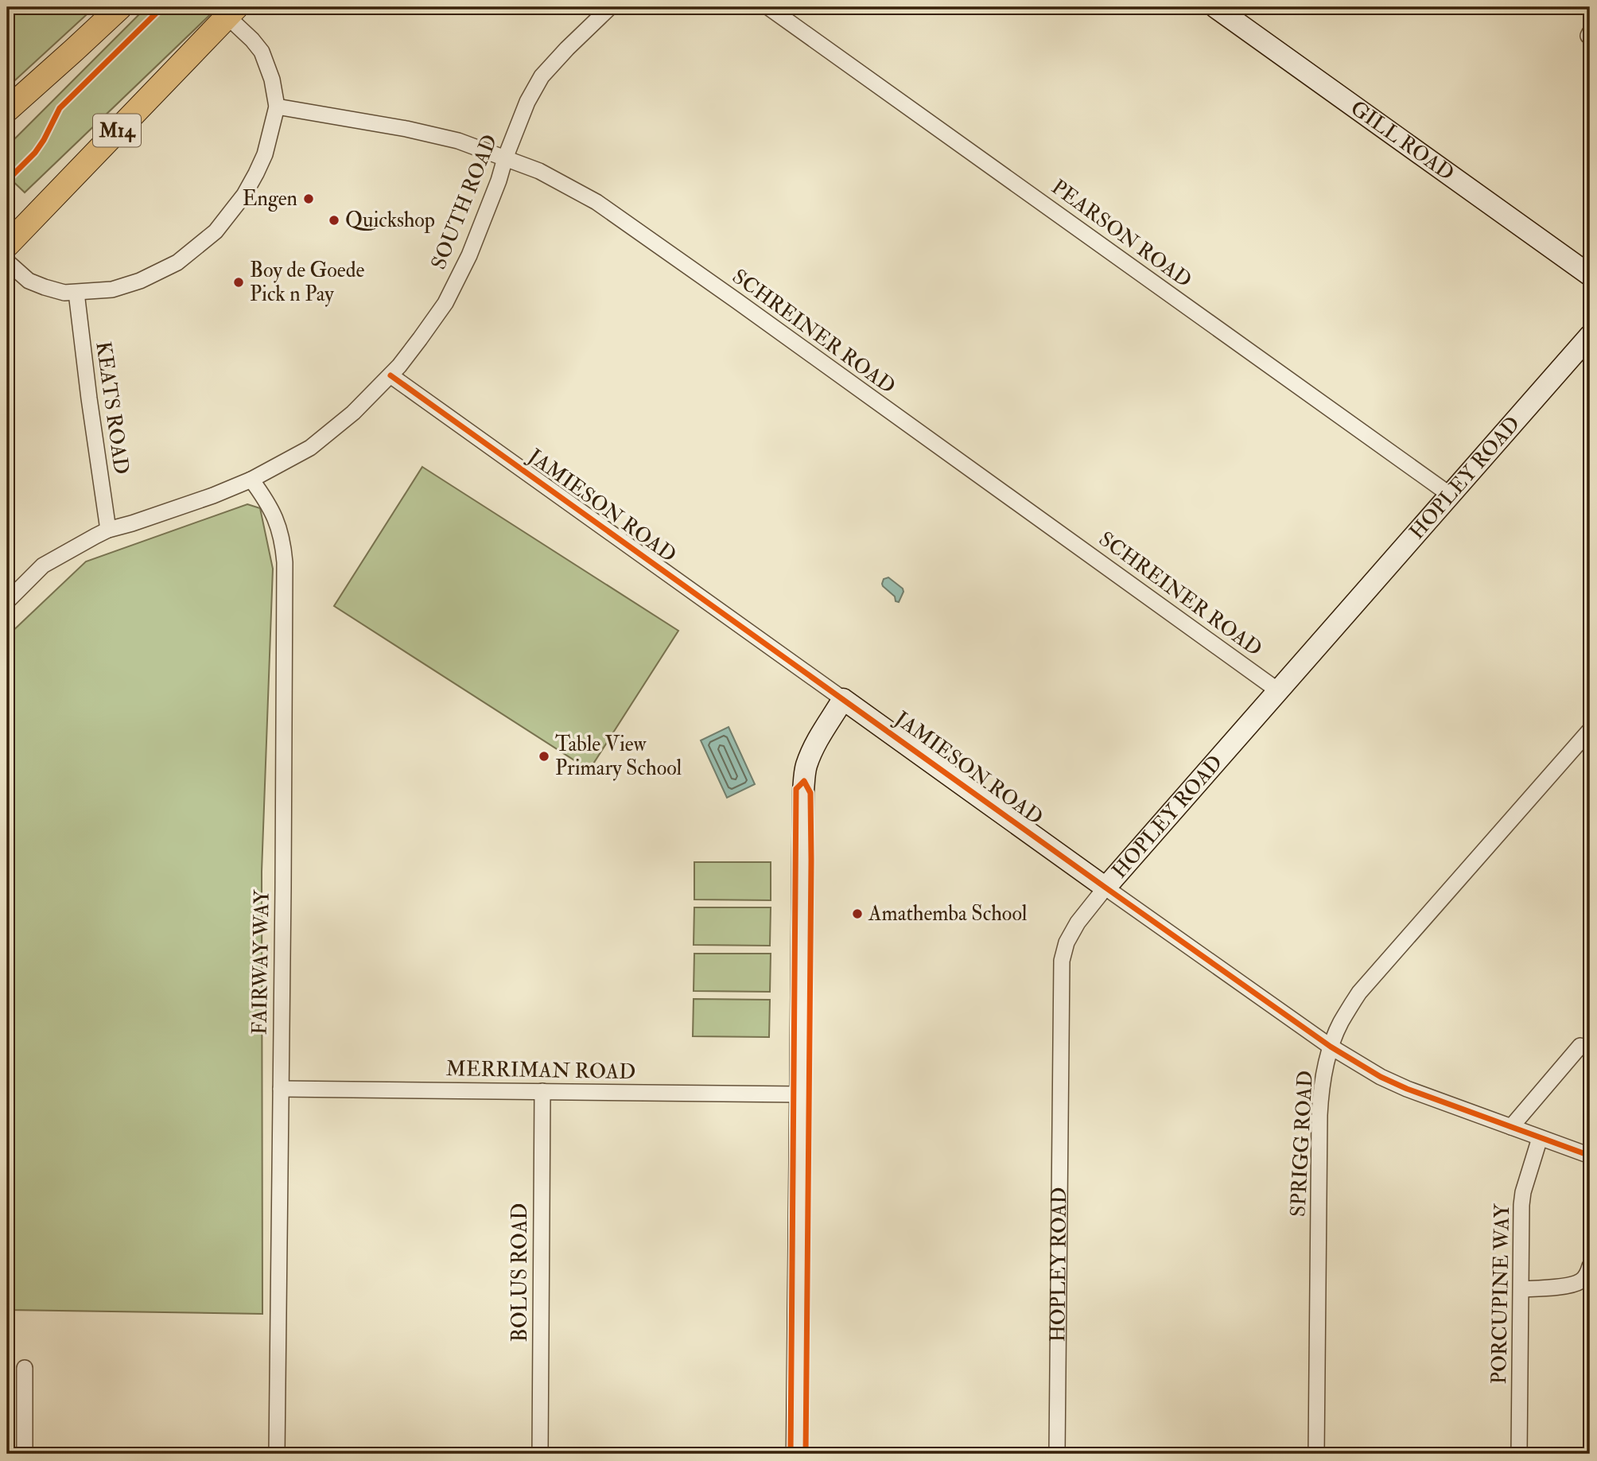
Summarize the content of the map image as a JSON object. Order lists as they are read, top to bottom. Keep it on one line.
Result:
{"streets":{"main road":["M14"],"street":["GILL ROAD","SOUTH ROAD","PEARSON ROAD","SCHREINER ROAD","KEATS ROAD","HOPLEY ROAD","JAMIESON ROAD","FAIRWAY WAY","MERRIMAN ROAD","SPRIGG ROAD","BOLUS ROAD","PORCUPINE WAY"]},"crossings":[["SOUTH ROAD","SCHREINER ROAD"],["SOUTH ROAD","KEATS ROAD"],["SOUTH ROAD","JAMIESON ROAD"],["SOUTH ROAD","FAIRWAY WAY"],["PEARSON ROAD","HOPLEY ROAD"],["SCHREINER ROAD","HOPLEY ROAD"],["HOPLEY ROAD","JAMIESON ROAD"],["JAMIESON ROAD","SPRIGG ROAD"],["JAMIESON ROAD","PORCUPINE WAY"],["FAIRWAY WAY","MERRIMAN ROAD"],["MERRIMAN ROAD","BOLUS ROAD"]],"places":["Engen","Quickshop","Boy de Goede Pick n Pay","Table View Primary School","Amathemba School"]}
